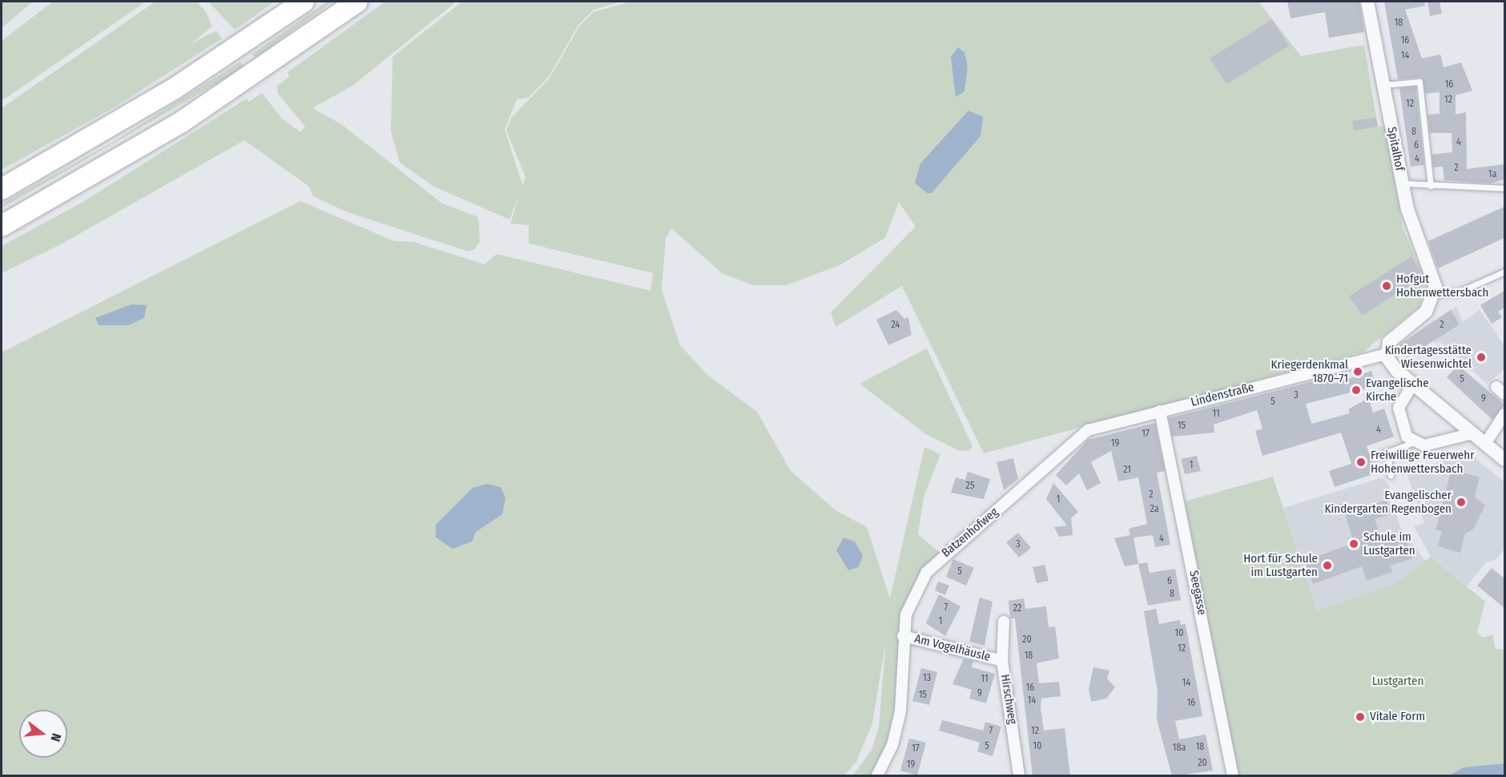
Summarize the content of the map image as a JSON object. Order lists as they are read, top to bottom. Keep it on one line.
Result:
{"streets":{"street":["Spitalhof","Lindenstraße","Batzenhofweg","Seegasse","Am Vogelhäusle","Hirschweg"]},"crossings":[["Lindenstraße","Batzenhofweg"],["Lindenstraße","Seegasse"],["Batzenhofweg","Am Vogelhäusle"],["Am Vogelhäusle","Hirschweg"]],"parks":["Lustgarten"],"places":["Hofgut Hohenwettersbach","Kindertagesstätte Wiesenwichtel","Kriegerdenkmal 1870–71","Evangelische Kirche","Freiwillige Feuerwehr Hohenwettersbach","Evangelischer Kindergarten Regenbogen","Schule im Lustgarten","Hort für Schule im Lustgarten","Vitale Form"],"house_numbers":["18","16","14","16","12","12","8","4","6","4","2","1a","24","2","5","3","9","5","11","15","4","17","19","1","21","25","2","1","2a","4","3","5","6","8","7","22","1","10","20","12","18","13","11","14","16","9","15","14","16","7","12","5","10","18","18a","17","20","19"],"north":"right"}
